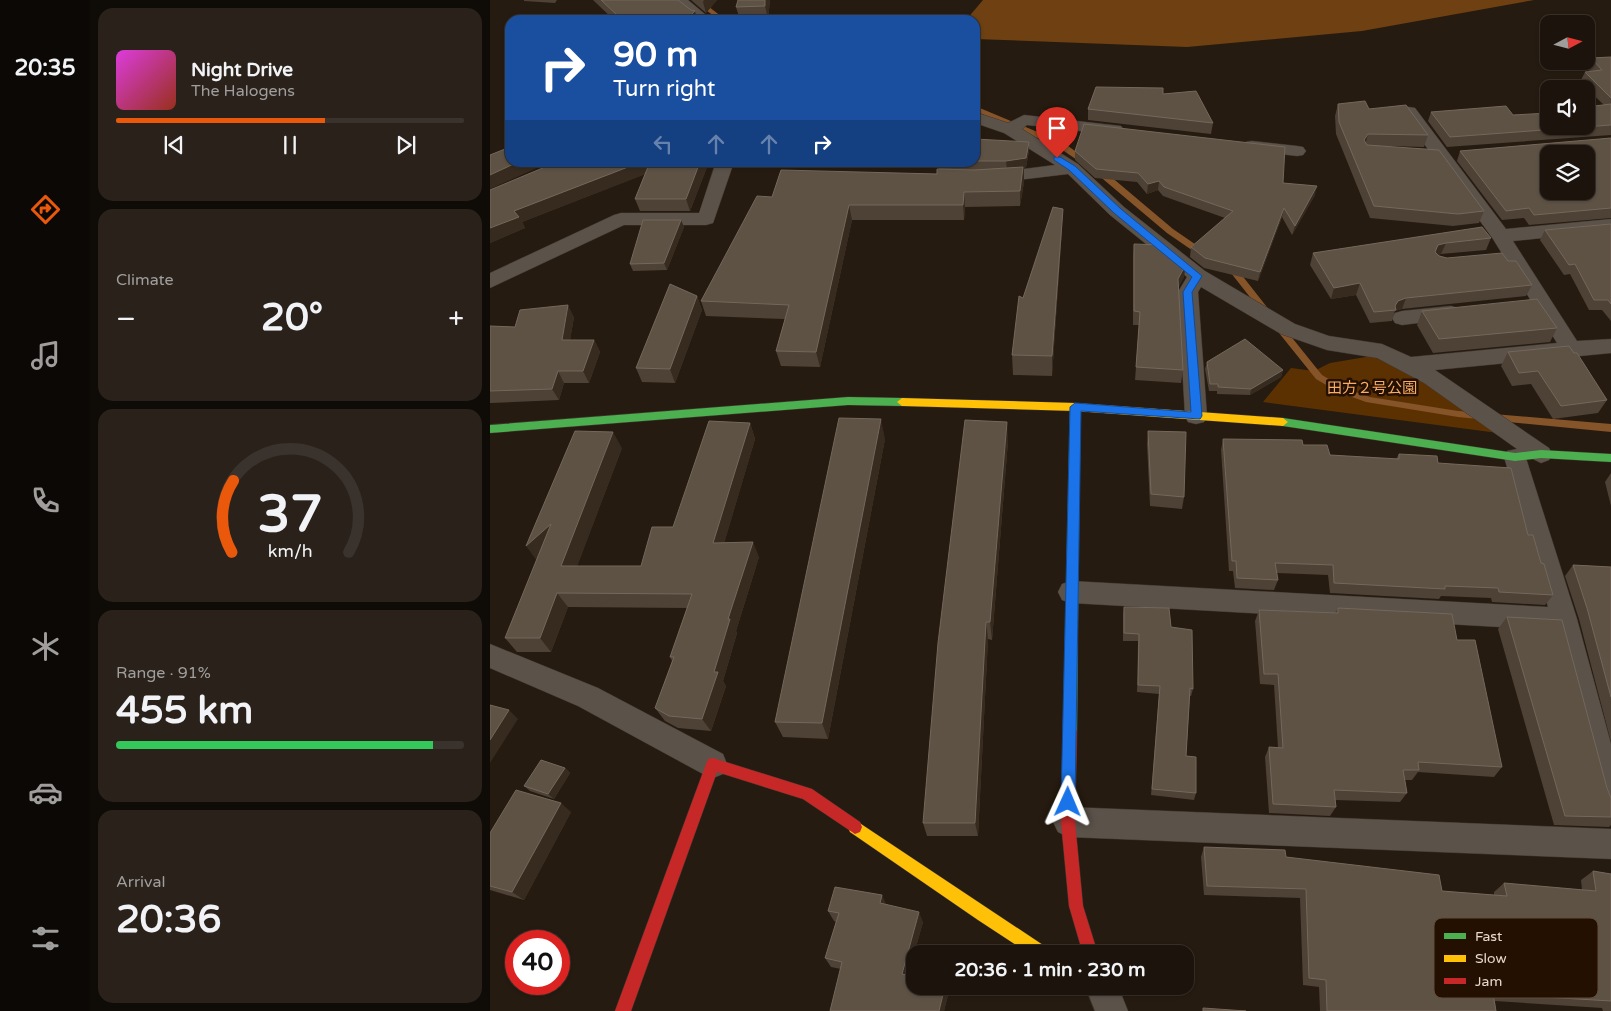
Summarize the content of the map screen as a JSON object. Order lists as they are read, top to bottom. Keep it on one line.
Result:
{"parks":["田方２号公園"],"legend":["Fast","Slow","Jam"],"north":"right","page":{"tabs":"20:35","turn":["90 m","Turn right"],"song":["Night Drive","The Halogens"],"tile":["Climate",["Range · 91%","455 km"],["Arrival","20:36"]],"heat":["−","20°","+"],"limit":"40","trip":"20:36 · 1 min · 230 m","gauge":["37","km/h"]}}
